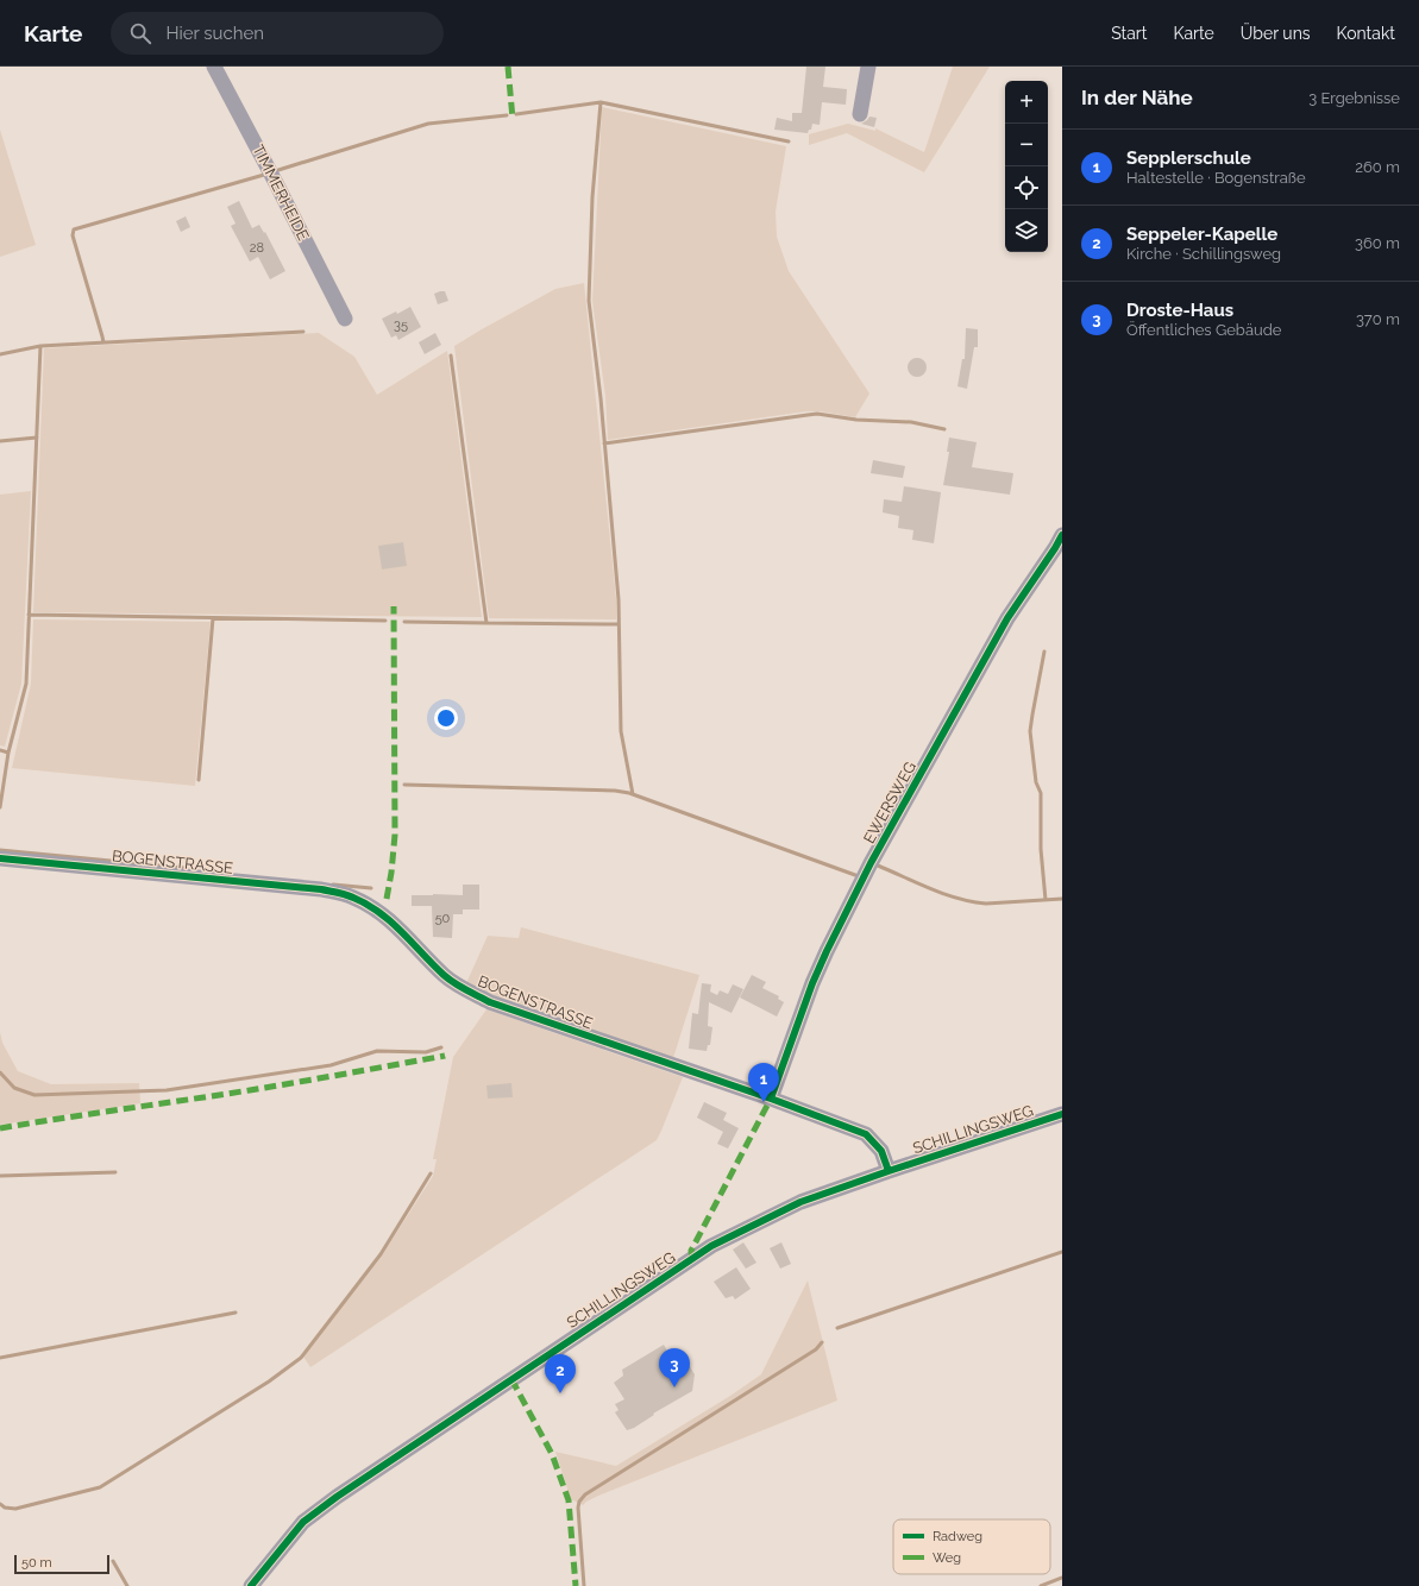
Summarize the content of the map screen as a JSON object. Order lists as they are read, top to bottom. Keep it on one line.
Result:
{"streets":{"street":["TIMMERHEIDE","EWERSWEG","BOGENSTRASSE","SCHILLINGSWEG"]},"crossings":[["EWERSWEG","BOGENSTRASSE"],["BOGENSTRASSE","SCHILLINGSWEG"]],"house_numbers":["28","35","50"],"legend":["Radweg","Weg"],"scale_bar":"50 m","page":{"header":"Karte","search":"Hier suchen","nav":["Start","Karte","Über uns","Kontakt"],"heading":["In der Nähe","3 Ergebnisse"],"map_buttons":["+","−"],"list":[{"mark":"1","name":"Sepplerschule","note":"Haltestelle · Bogenstraße","value":"260 m"},{"mark":"2","name":"Seppeler-Kapelle","note":"Kirche · Schillingsweg","value":"360 m"},{"mark":"3","name":"Droste-Haus","note":"Öffentliches Gebäude","value":"370 m"}],"pins":["1","3","2"],"scale":"50 m"}}
